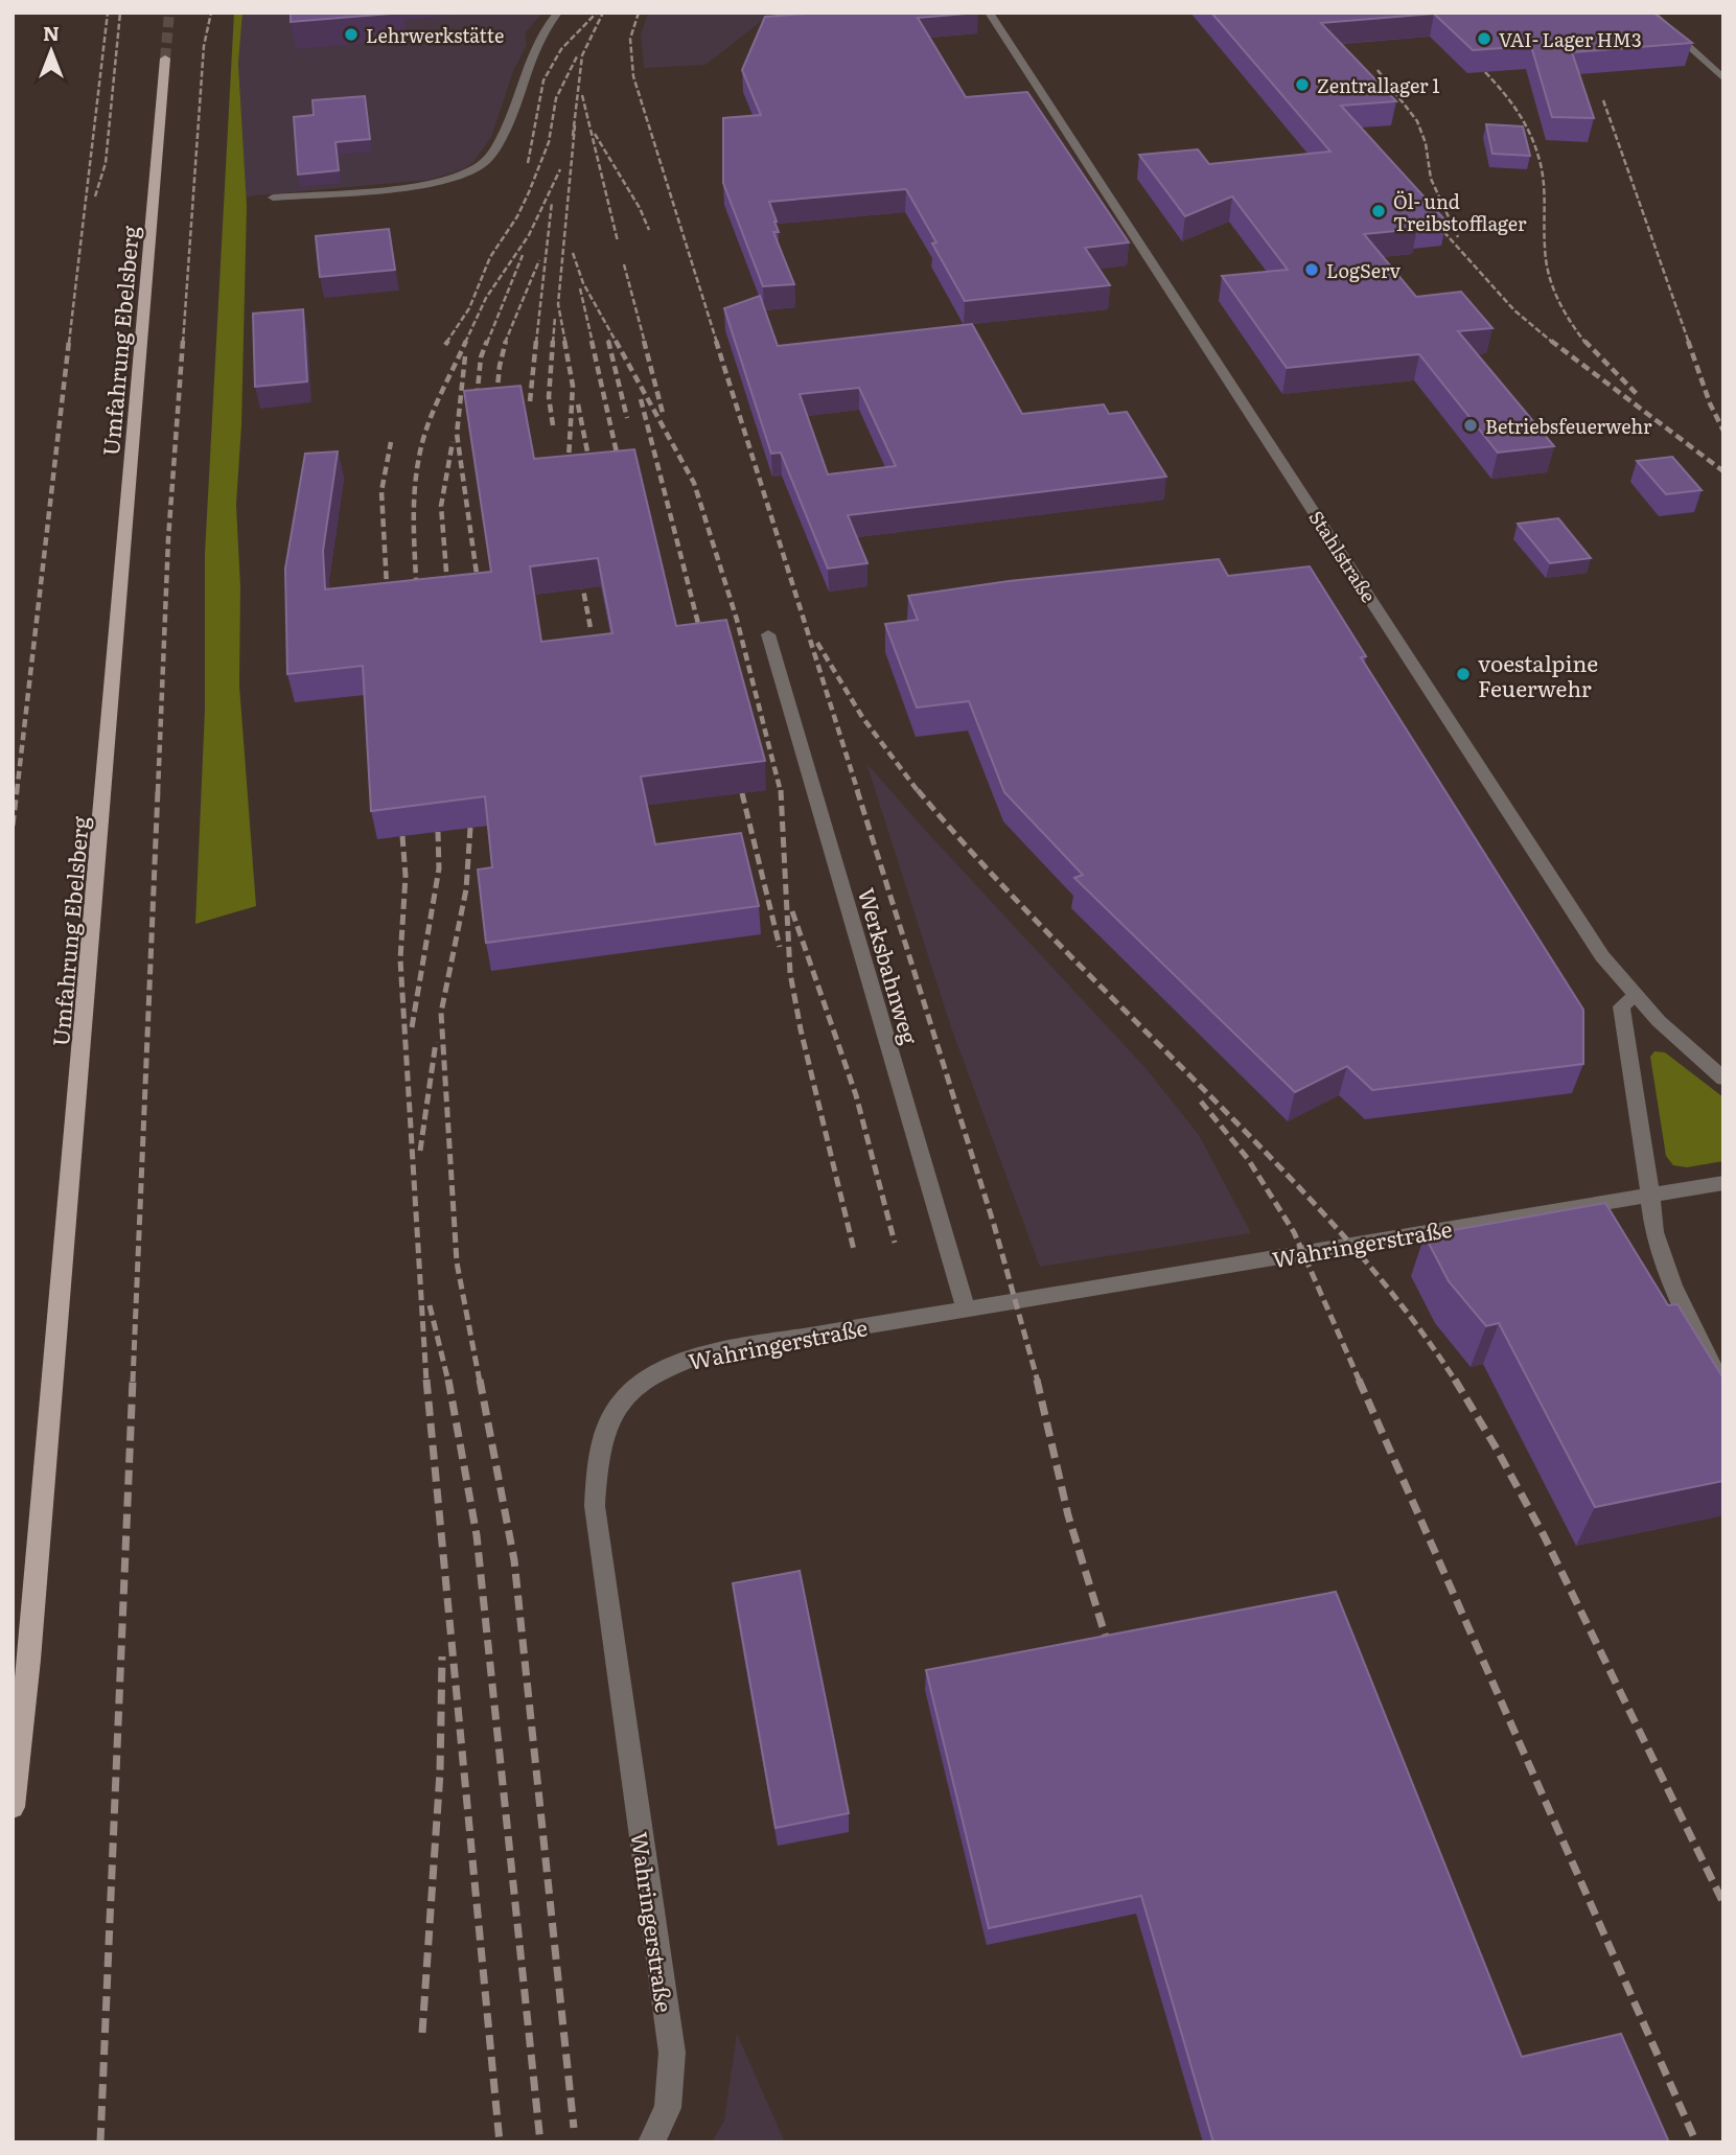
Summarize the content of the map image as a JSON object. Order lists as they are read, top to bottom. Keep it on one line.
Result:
{"streets":{"main road":["Umfahrung Ebelsberg"],"street":["Stahlstraße","Werksbahnweg","Wahringerstraße"]},"crossings":[["Werksbahnweg","Wahringerstraße"]],"places":["Lehrwerkstätte","VAI- Lager HM3","Zentrallager 1","Öl- und Treibstofflager","LogServ","Betriebsfeuerwehr","voestalpine Feuerwehr"],"north":"top"}
